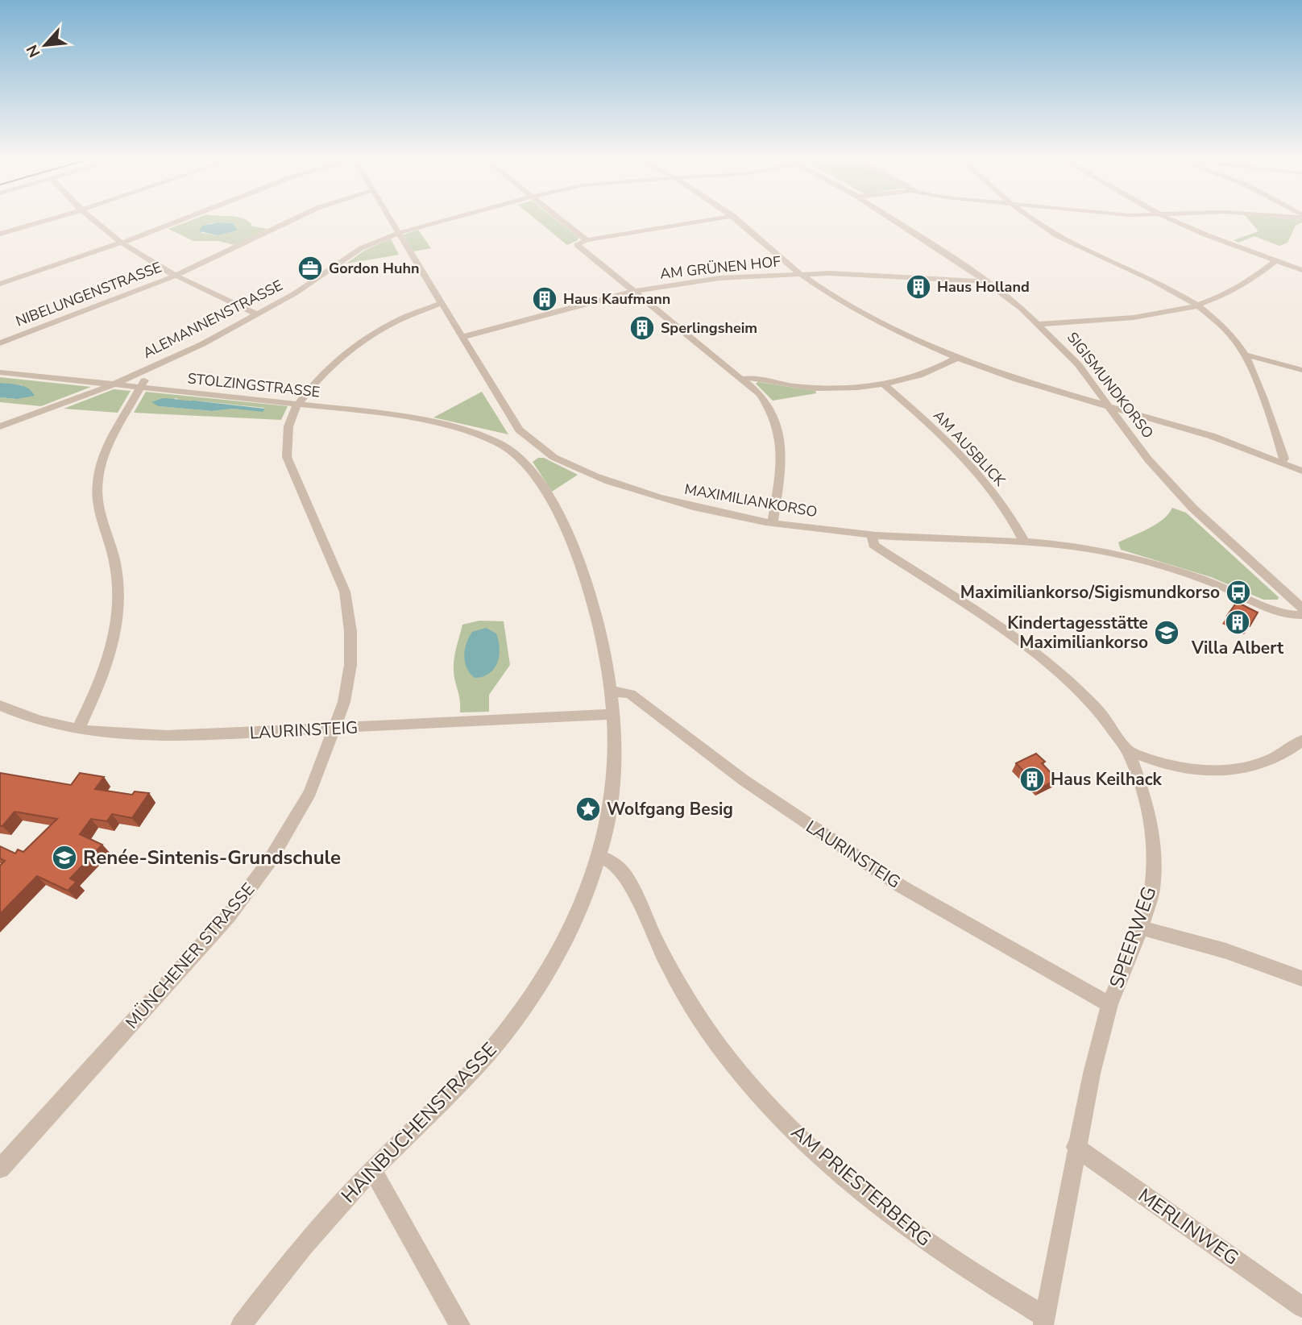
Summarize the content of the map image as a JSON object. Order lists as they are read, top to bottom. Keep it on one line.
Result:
{"streets":{"street":["AM GRÜNEN HOF","NIBELUNGENSTRASSE","ALEMANNENSTRASSE","STOLZINGSTRASSE","SIGISMUNDKORSO","AM AUSBLICK","MAXIMILIANKORSO","LAURINSTEIG","SPEERWEG","MÜNCHENER STRASSE","HAINBUCHENSTRASSE","AM PRIESTERBERG","MERLINWEG"]},"crossings":[["AM GRÜNEN HOF","SIGISMUNDKORSO"],["AM GRÜNEN HOF","MAXIMILIANKORSO"],["ALEMANNENSTRASSE","STOLZINGSTRASSE"],["ALEMANNENSTRASSE","MAXIMILIANKORSO"],["STOLZINGSTRASSE","MÜNCHENER STRASSE"],["STOLZINGSTRASSE","HAINBUCHENSTRASSE"],["AM AUSBLICK","MAXIMILIANKORSO"],["MAXIMILIANKORSO","SPEERWEG"],["MAXIMILIANKORSO","MÜNCHENER STRASSE"],["LAURINSTEIG","SPEERWEG"],["LAURINSTEIG","MÜNCHENER STRASSE"],["LAURINSTEIG","HAINBUCHENSTRASSE"],["SPEERWEG","AM PRIESTERBERG"],["SPEERWEG","MERLINWEG"],["HAINBUCHENSTRASSE","AM PRIESTERBERG"]],"places":{"office":["Gordon Huhn"],"building":["Haus Holland","Haus Kaufmann","Sperlingsheim","Villa Albert","Haus Keilhack"],"bus stop":["Maximiliankorso/Sigismundkorso"],"school or university":["Kindertagesstätte Maximiliankorso","Renée-Sintenis-Grundschule"],"place":["Wolfgang Besig"]},"north":"bottom left"}
